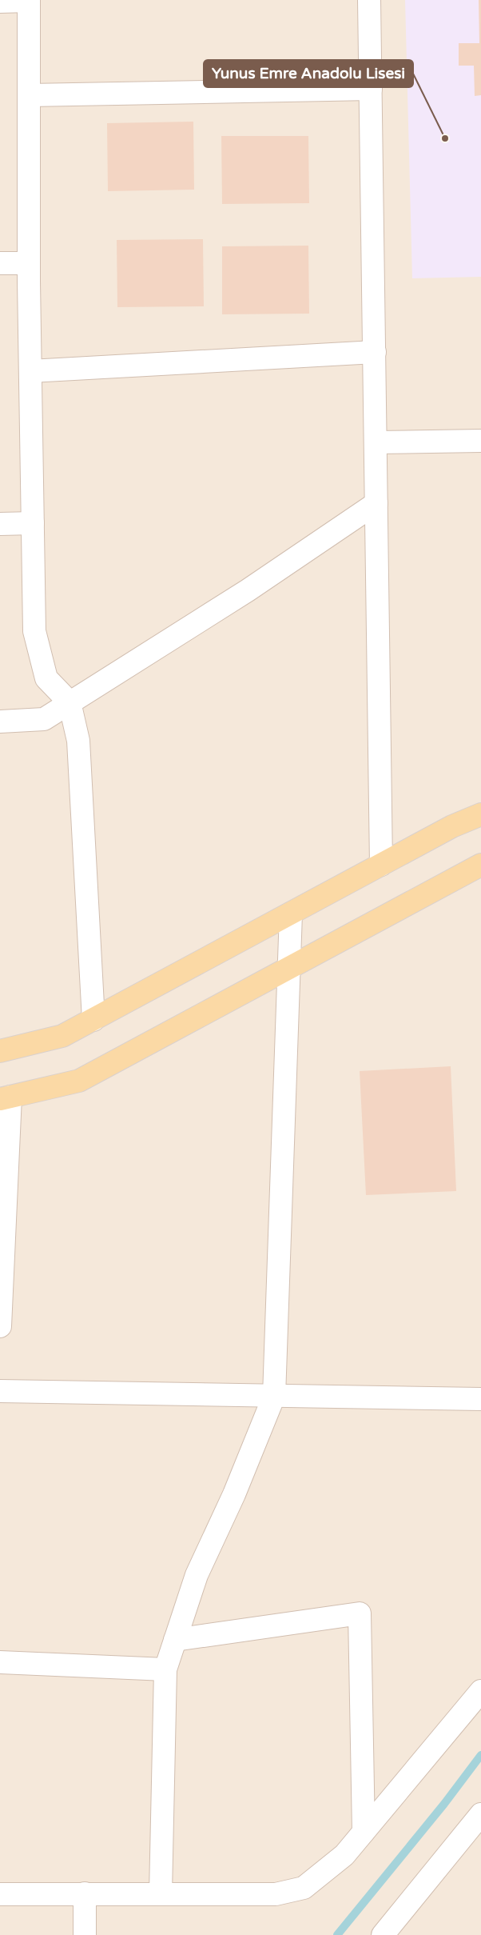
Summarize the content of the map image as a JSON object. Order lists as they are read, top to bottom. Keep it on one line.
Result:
{"places":["Yunus Emre Anadolu Lisesi"]}
